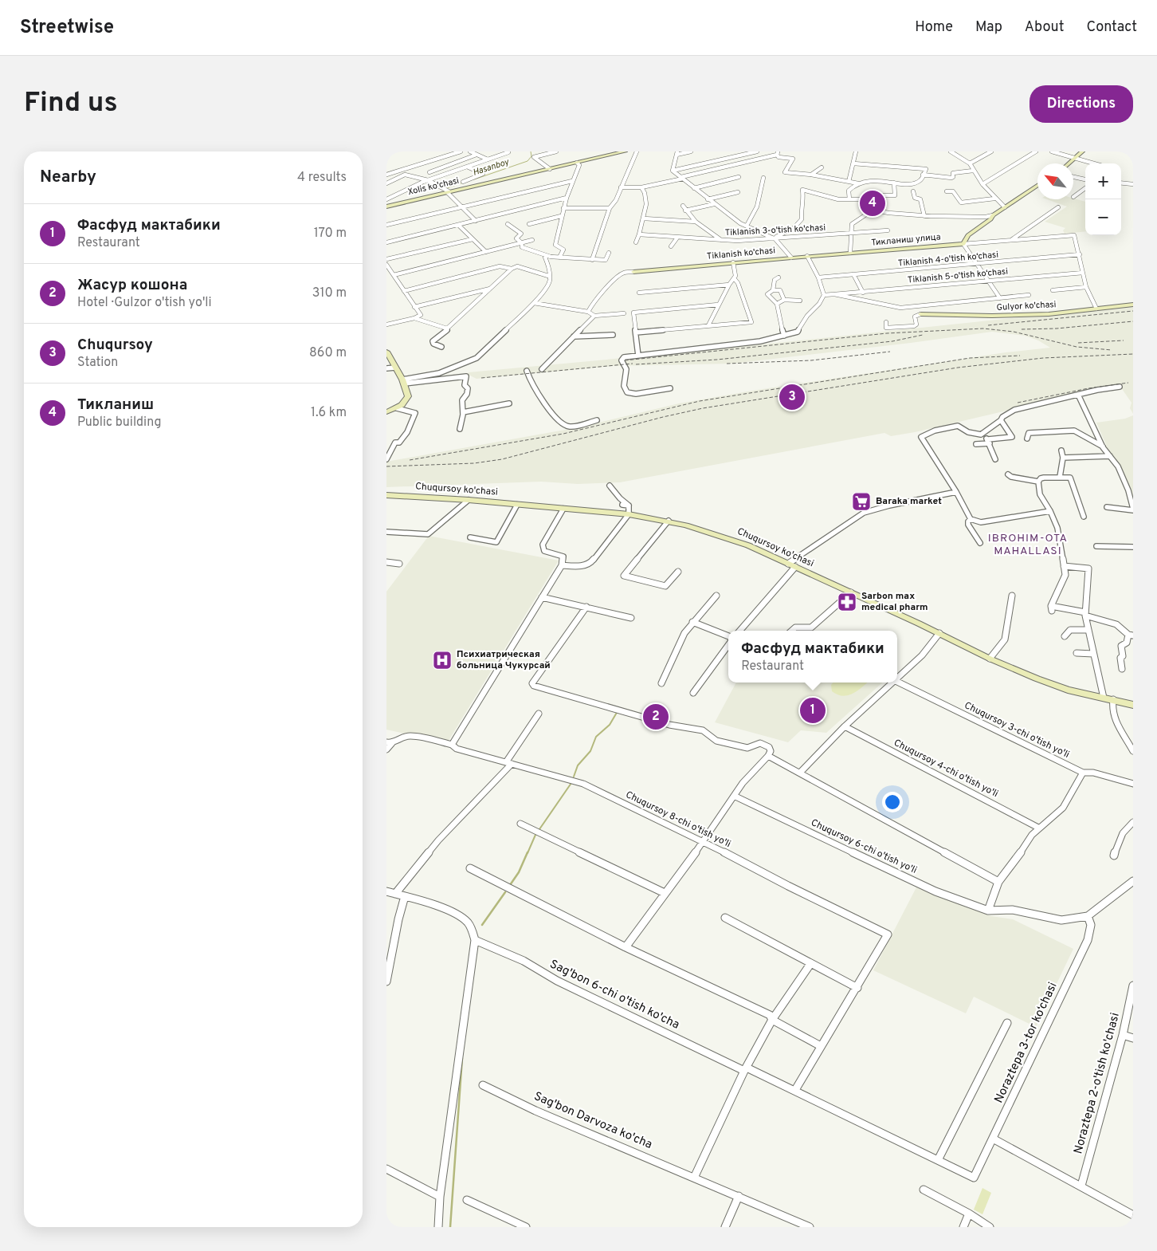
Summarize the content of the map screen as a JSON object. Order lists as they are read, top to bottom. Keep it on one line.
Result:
{"streets":{"street":["Xolis ko'chasi","Tiklanish 3-o'tish ko'chasi","Тикланиш улица","Tiklanish ko'chasi","Tiklanish 4-o'tish ko‘chasi","Tiklanish 5-o'tish ko‘chasi","Gulyor ko'chasi","Chuqursoy ko'chasi","Chuqursoy 3-chi o'tish yo'li","Chuqursoy 4-chi o'tish yo'li","Chuqursoy 8-chi o'tish yo'li","Chuqursoy 6-chi o'tish yo'li","Sag'bon 6-chi o'tish ko'cha","Noraztepa 3-tor ko‘chasi","Noraztepa 2-o'tish ko'chasi","Sag'bon Darvoza ko'cha"]},"crossings":[["Тикланиш улица","Tiklanish ko'chasi"],["Sag'bon 6-chi o'tish ko'cha","Noraztepa 3-tor ko‘chasi"]],"districts":["IBROHIM-OTA MAHALLASI"],"water":["Hasanboy"],"places":{"supermarket":["Baraka market"],"pharmacy":["Sarbon max medical pharm"],"hospital":["Психиатрическая больница Чукурсай"]},"north":"top left","page":{"header":"Streetwise","nav":["Home","Map","About","Contact"],"buttons":"Directions","title":"Find us","heading":["Nearby","4 results"],"map_buttons":["+","−"],"pins":["4","3","1","2"],"list":[{"mark":"1","name":"Фасфуд мактабики","note":"Restaurant","value":"170 m"},{"mark":"2","name":"Жасур кошона","note":"Hotel · Gulzor o'tish yo'li","value":"310 m"},{"mark":"3","name":"Chuqursoy","note":"Station","value":"860 m"},{"mark":"4","name":"Тикланиш","note":"Public building","value":"1.6 km"}],"popup":["Фасфуд мактабики","Restaurant"]}}
